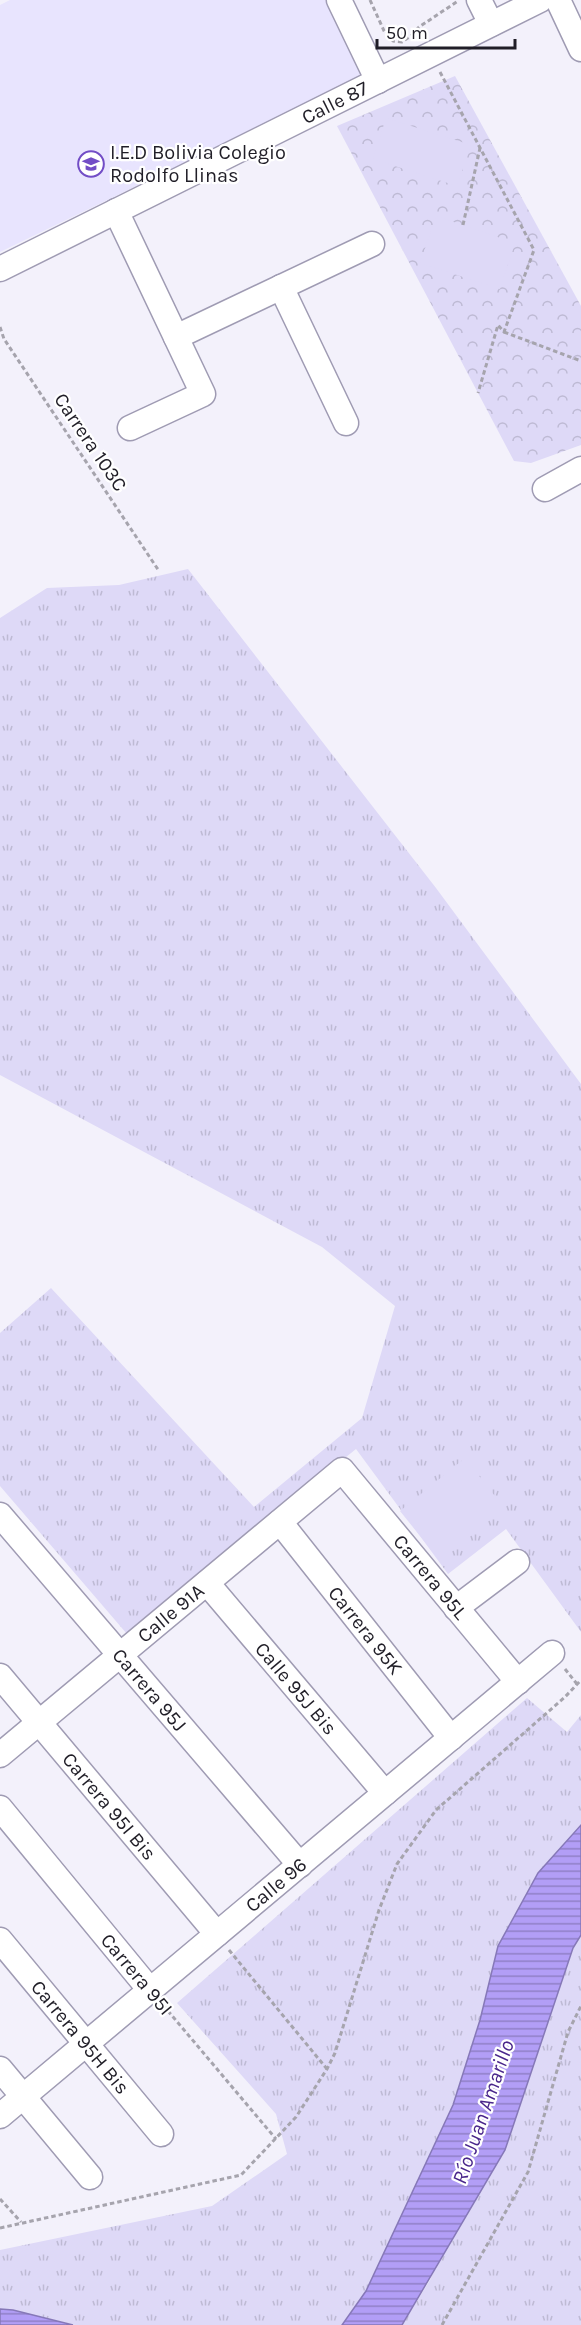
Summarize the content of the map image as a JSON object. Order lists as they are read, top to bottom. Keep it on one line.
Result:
{"streets":{"street":["Calle 87","Carrera 95L","Calle 91A","Carrera 95K","Calle 95J Bis","Carrera 95J","Carrera 95I Bis","Calle 96","Carrera 95I","Carrera 95H Bis"],"path":["Carrera 103C"]},"crossings":[["Carrera 95L","Calle 91A"],["Carrera 95L","Calle 96"],["Calle 91A","Carrera 95K"],["Calle 91A","Calle 95J Bis"],["Calle 91A","Carrera 95J"],["Calle 91A","Carrera 95I Bis"],["Carrera 95K","Calle 96"],["Calle 95J Bis","Calle 96"],["Carrera 95J","Calle 96"],["Carrera 95I Bis","Calle 96"],["Calle 96","Carrera 95I"],["Calle 96","Carrera 95H Bis"]],"water":["Río Juan Amarillo"],"places":{"school or university":["I.E.D Bolivia Colegio Rodolfo Llinas"]},"scale_bar":"50 m"}
